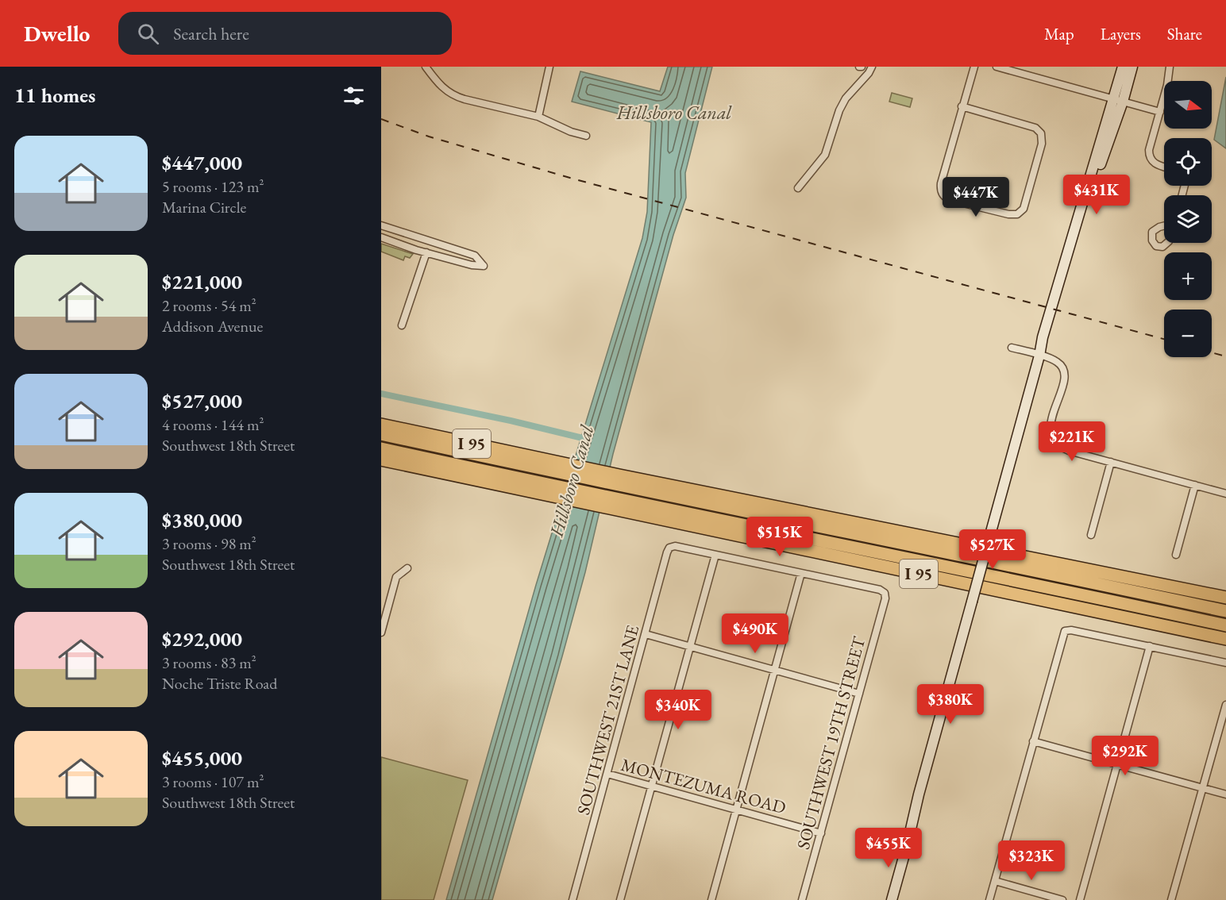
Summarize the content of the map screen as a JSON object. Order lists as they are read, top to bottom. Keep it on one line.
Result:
{"streets":{"highway":["I 95"],"street":["SOUTHWEST 21ST LANE","SOUTHWEST 19TH STREET","MONTEZUMA ROAD"]},"crossings":[["SOUTHWEST 21ST LANE","MONTEZUMA ROAD"],["SOUTHWEST 19TH STREET","MONTEZUMA ROAD"]],"water":["Hillsboro Canal"],"north":"right","page":{"header":"Dwello","search":"Search here","nav":["Map","Layers","Share"],"heading":"11 homes","map_buttons":["+","−"],"list":[{"name":"$447,000","note":"5 rooms · 123 m² · Marina Circle"},{"name":"$221,000","note":"2 rooms · 54 m² · Addison Avenue"},{"name":"$527,000","note":"4 rooms · 144 m² · Southwest 18th Street"},{"name":"$380,000","note":"3 rooms · 98 m² · Southwest 18th Street"},{"name":"$292,000","note":"3 rooms · 83 m² · Noche Triste Road"},{"name":"$455,000","note":"3 rooms · 107 m² · Southwest 18th Street"}],"price":["$431K","$447K","$221K","$515K","$527K","$490K","$380K","$340K","$292K","$455K","$323K"]}}
